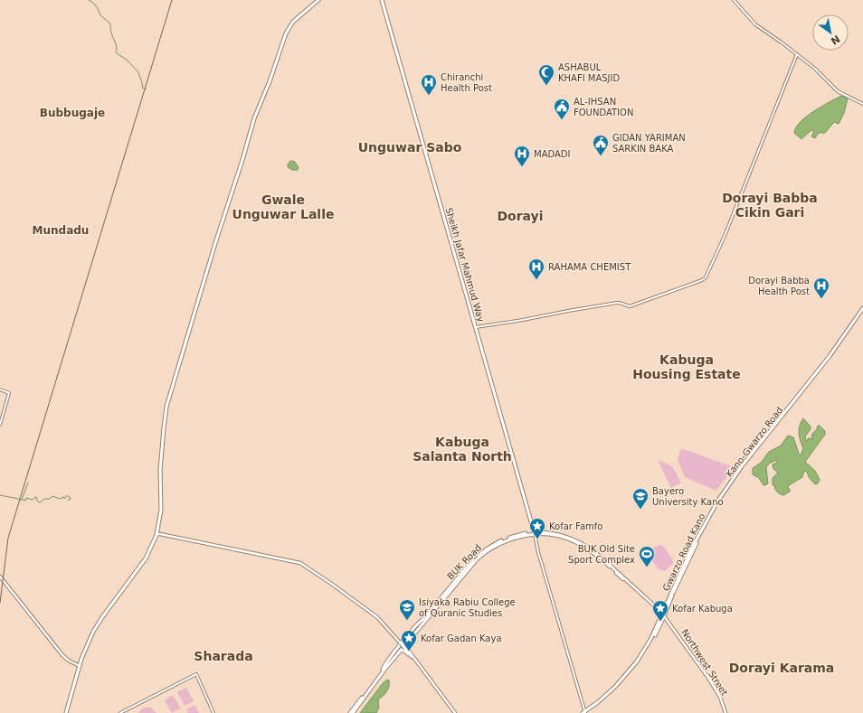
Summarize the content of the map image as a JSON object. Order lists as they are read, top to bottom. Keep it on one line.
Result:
{"streets":{"main road":["Sheikh Jafar Mahmud Way","Kano-Gwarzo Road","Gwarzo Road Kano","BUK Road","Northwest Street"]},"crossings":[["Sheikh Jafar Mahmud Way","BUK Road"],["Kano-Gwarzo Road","Gwarzo Road Kano"],["BUK Road","Northwest Street"]],"districts":["Bubbugaje","Unguwar Sabo","Dorayi Babba Cikin Gari","Gwale Unguwar Lalle","Dorayi","Mundadu","Kabuga Housing Estate","Kabuga Salanta North","Sharada","Dorayi Karama"],"places":{"mosque":["ASHABUL KHAFI MASJID"],"hospital":["Chiranchi Health Post","MADADI","RAHAMA CHEMIST","Dorayi Babba Health Post"],"public building":["AL-IHSAN FOUNDATION","GIDAN YARIMAN SARKIN BAKA"],"school or university":["Bayero University Kano","Isiyaka Rabiu College of Quranic Studies"],"place":["Kofar Famfo","Kofar Kabuga","Kofar Gadan Kaya"],"sports":["BUK Old Site Sport Complex"]},"north":"bottom right"}
